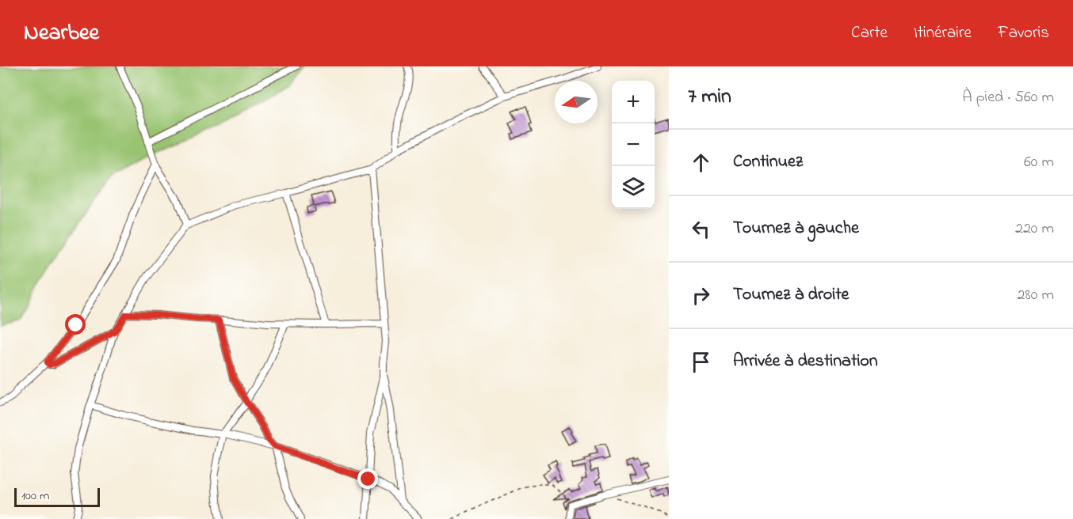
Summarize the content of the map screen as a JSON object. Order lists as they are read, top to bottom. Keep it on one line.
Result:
{"scale_bar":"100 m","north":"left","page":{"header":"Nearbee","nav":["Carte","Itinéraire","Favoris"],"heading":["7 min","À pied · 560 m"],"map_buttons":["+","−"],"list":[["Continuez","60 m"],["Tournez à gauche","220 m"],["Tournez à droite","280 m"],"Arrivée à destination"],"scale":"100 m"}}
